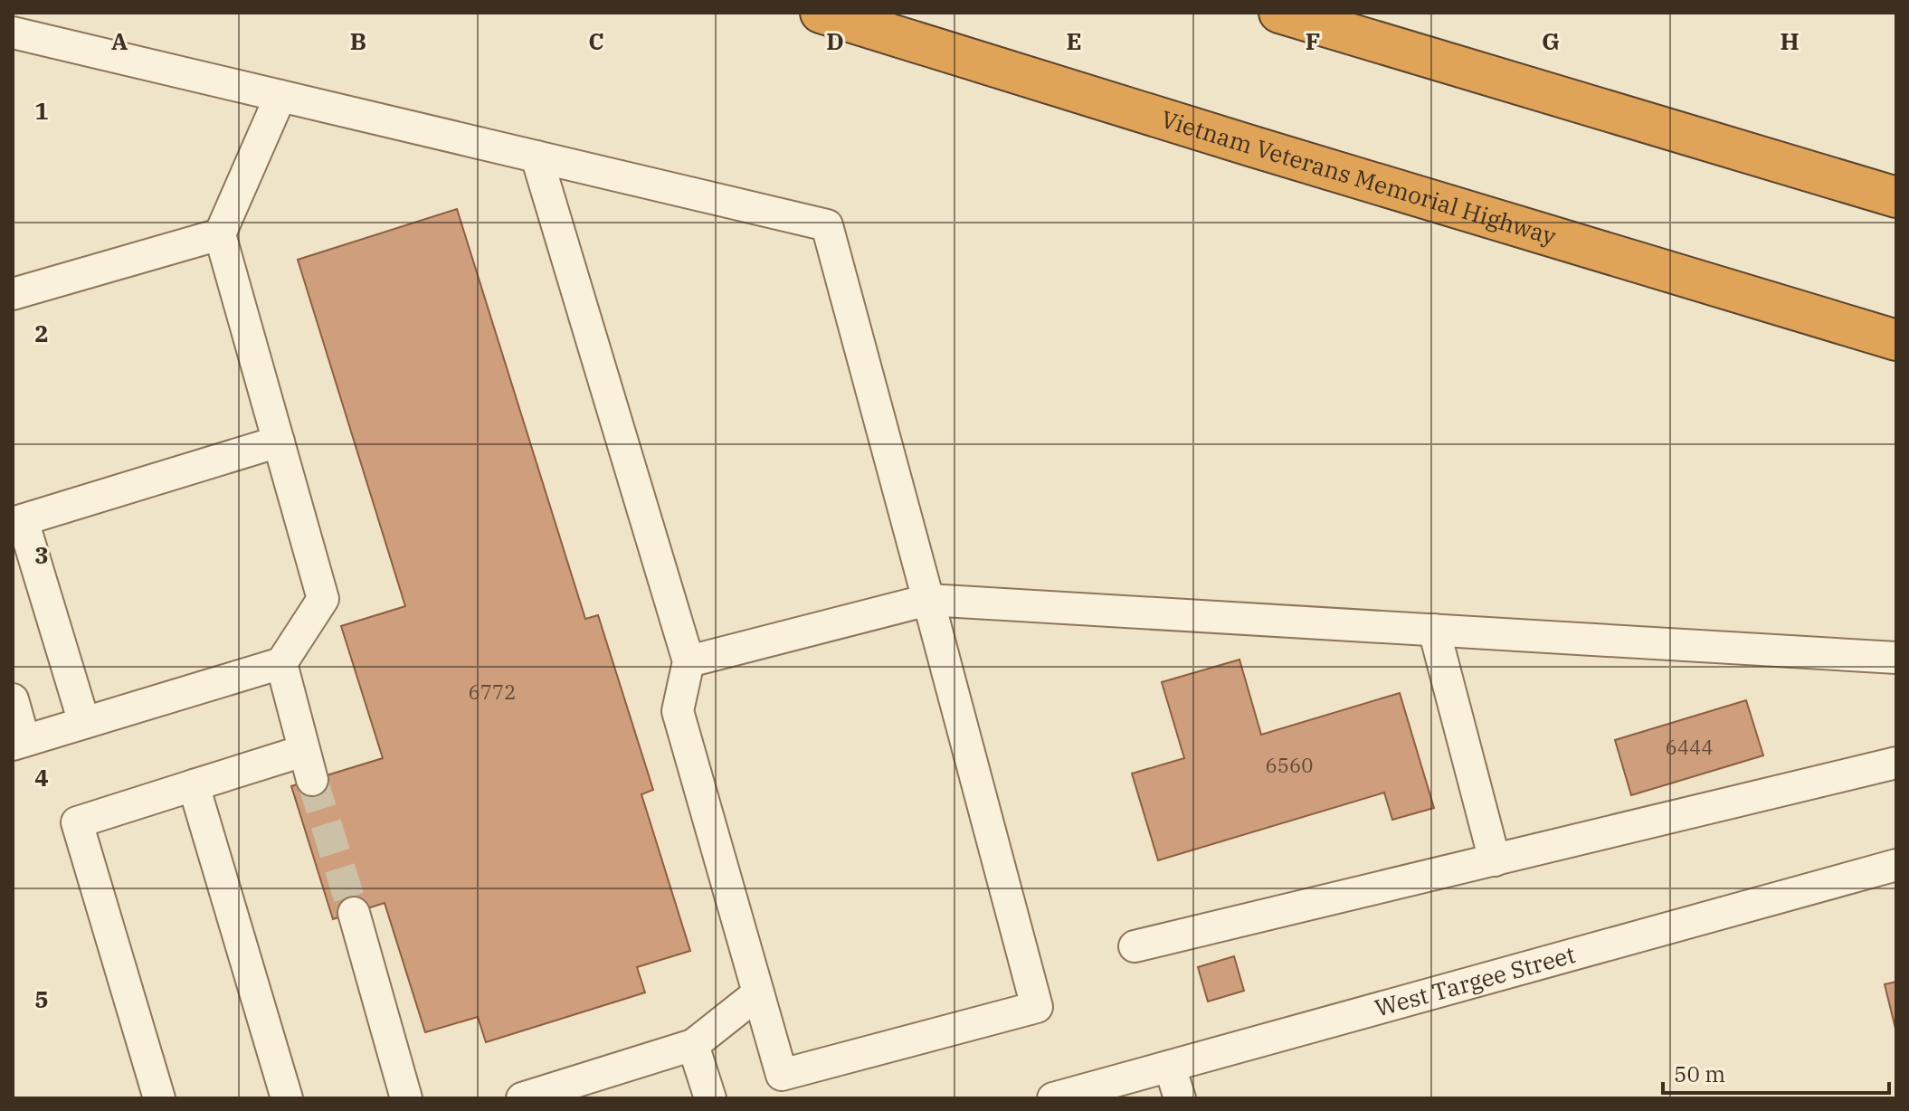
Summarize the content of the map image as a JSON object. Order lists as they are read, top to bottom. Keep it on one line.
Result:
{"streets":{"highway":["Vietnam Veterans Memorial Highway"],"street":["West Targee Street"]},"house_numbers":["6772","6444","6560"],"scale_bar":"50 m","grid":{"columns":["A","B","C","D","E","F","G","H"],"rows":["1","2","3","4","5"]}}
